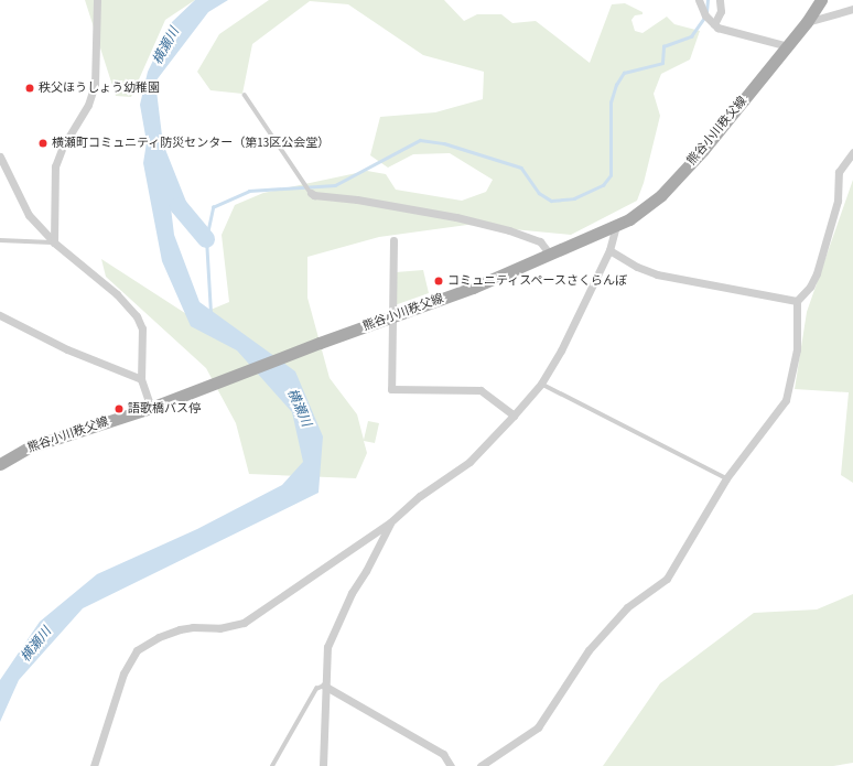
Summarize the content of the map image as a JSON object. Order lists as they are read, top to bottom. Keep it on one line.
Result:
{"streets":{"main road":["熊谷小川秩父線"]},"water":["横瀬川"],"places":["秩父ほうしょう幼稚園","横瀬町コミュニティ防災センター（第13区公会堂）","コミュニティスペースさくらんぼ","語歌橋バス停"]}
